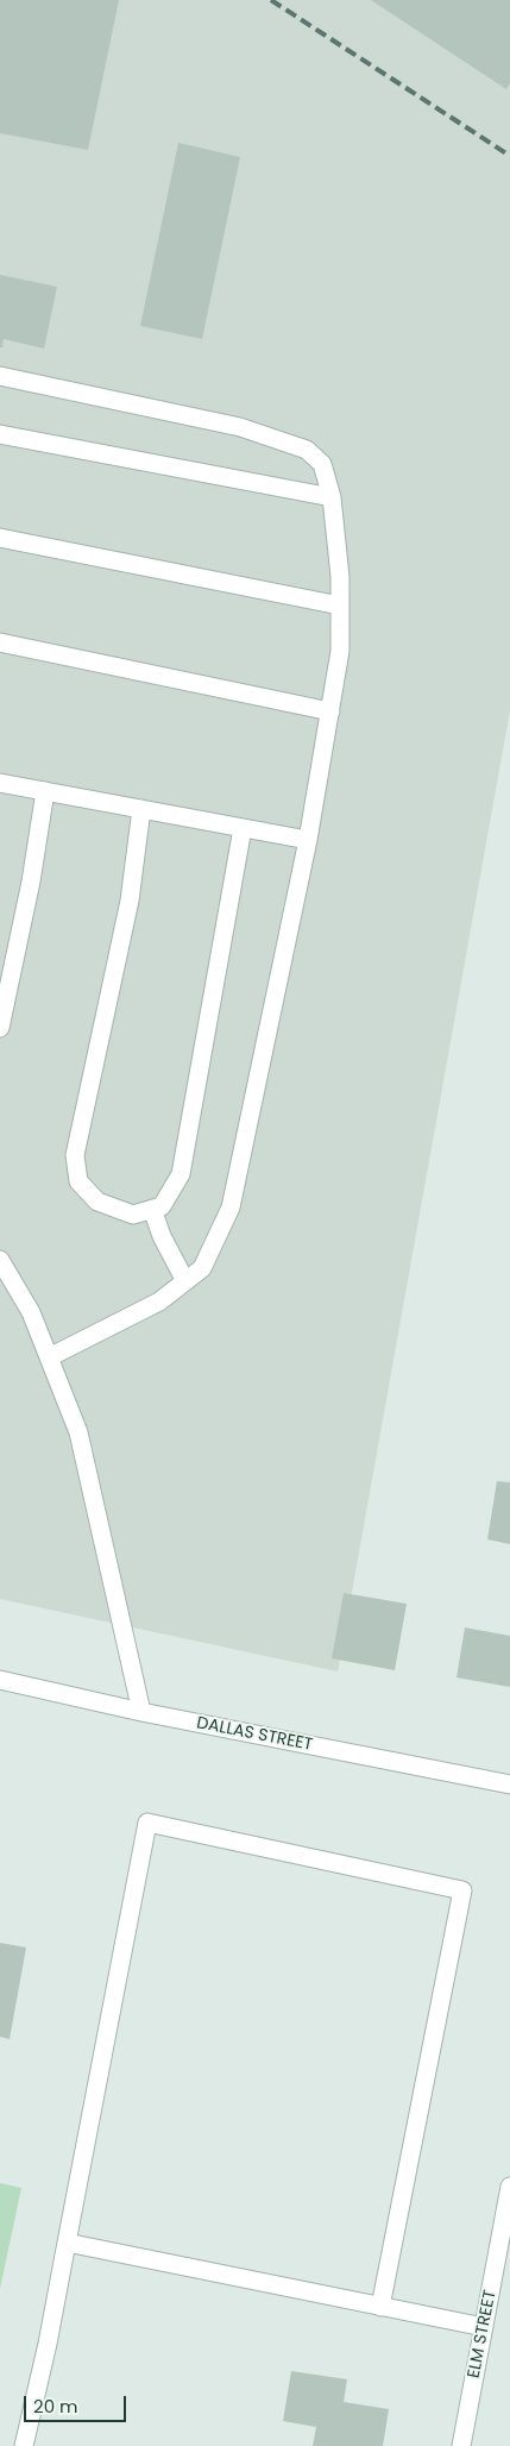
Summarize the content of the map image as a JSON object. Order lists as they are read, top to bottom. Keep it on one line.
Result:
{"streets":{"street":["DALLAS STREET","ELM STREET"]},"scale_bar":"20 m"}
